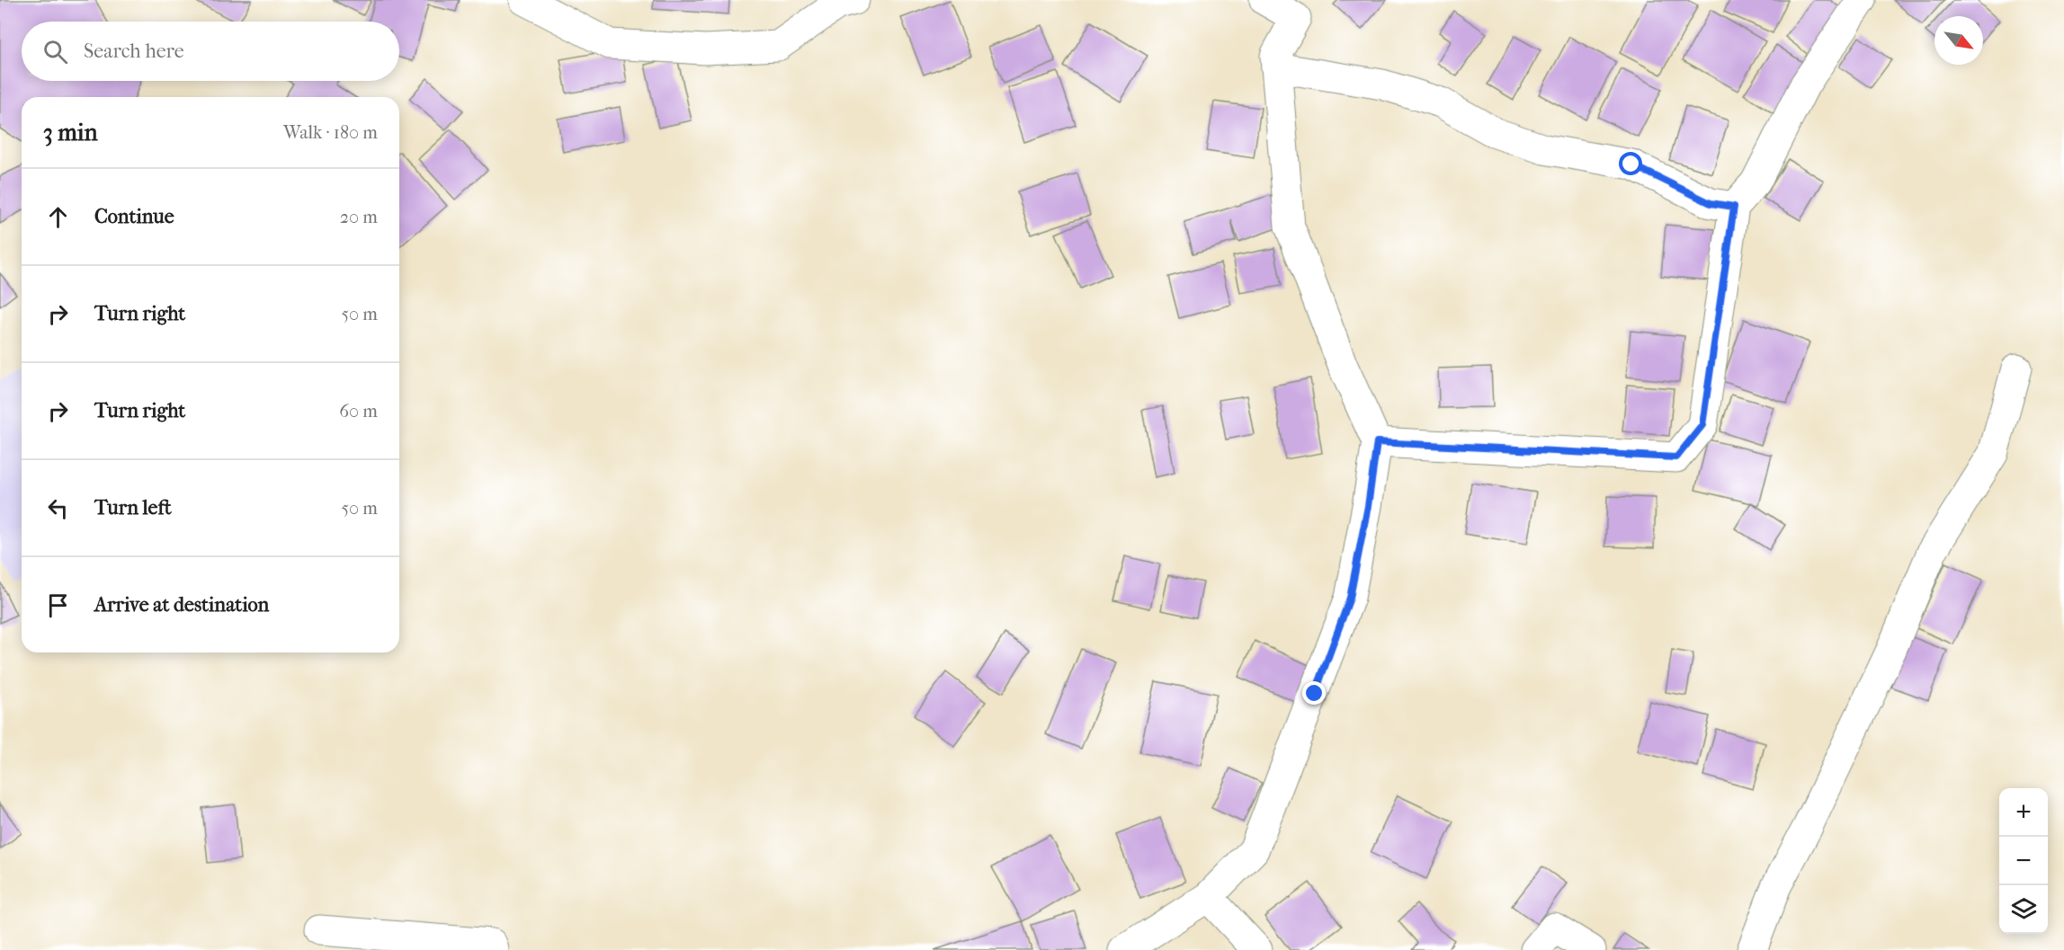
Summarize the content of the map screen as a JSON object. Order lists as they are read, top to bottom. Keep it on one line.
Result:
{"north":"bottom right","page":{"search":"Search here","heading":["3 min","Walk · 180 m"],"list":[["Continue","20 m"],["Turn right","50 m"],["Turn right","60 m"],["Turn left","50 m"],"Arrive at destination"],"map_buttons":["+","−"]}}
